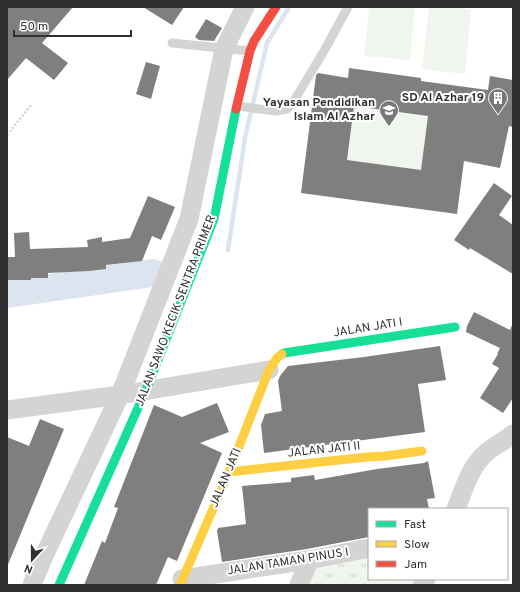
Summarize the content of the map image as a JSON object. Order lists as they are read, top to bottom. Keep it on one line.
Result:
{"streets":{"street":["JALAN SAWO KECIK SENTRA PRIMER","JALAN JATI I","JALAN JATI II","JALAN JATI","JALAN TAMAN PINUS I"]},"crossings":[["JALAN JATI I","JALAN JATI"],["JALAN JATI II","JALAN JATI"],["JALAN JATI","JALAN TAMAN PINUS I"]],"places":{"building":["SD Al Azhar 19"],"school or university":["Yayasan Pendidikan Islam Al Azhar"]},"legend":["Fast","Slow","Jam"],"scale_bar":"50 m","north":"bottom"}
